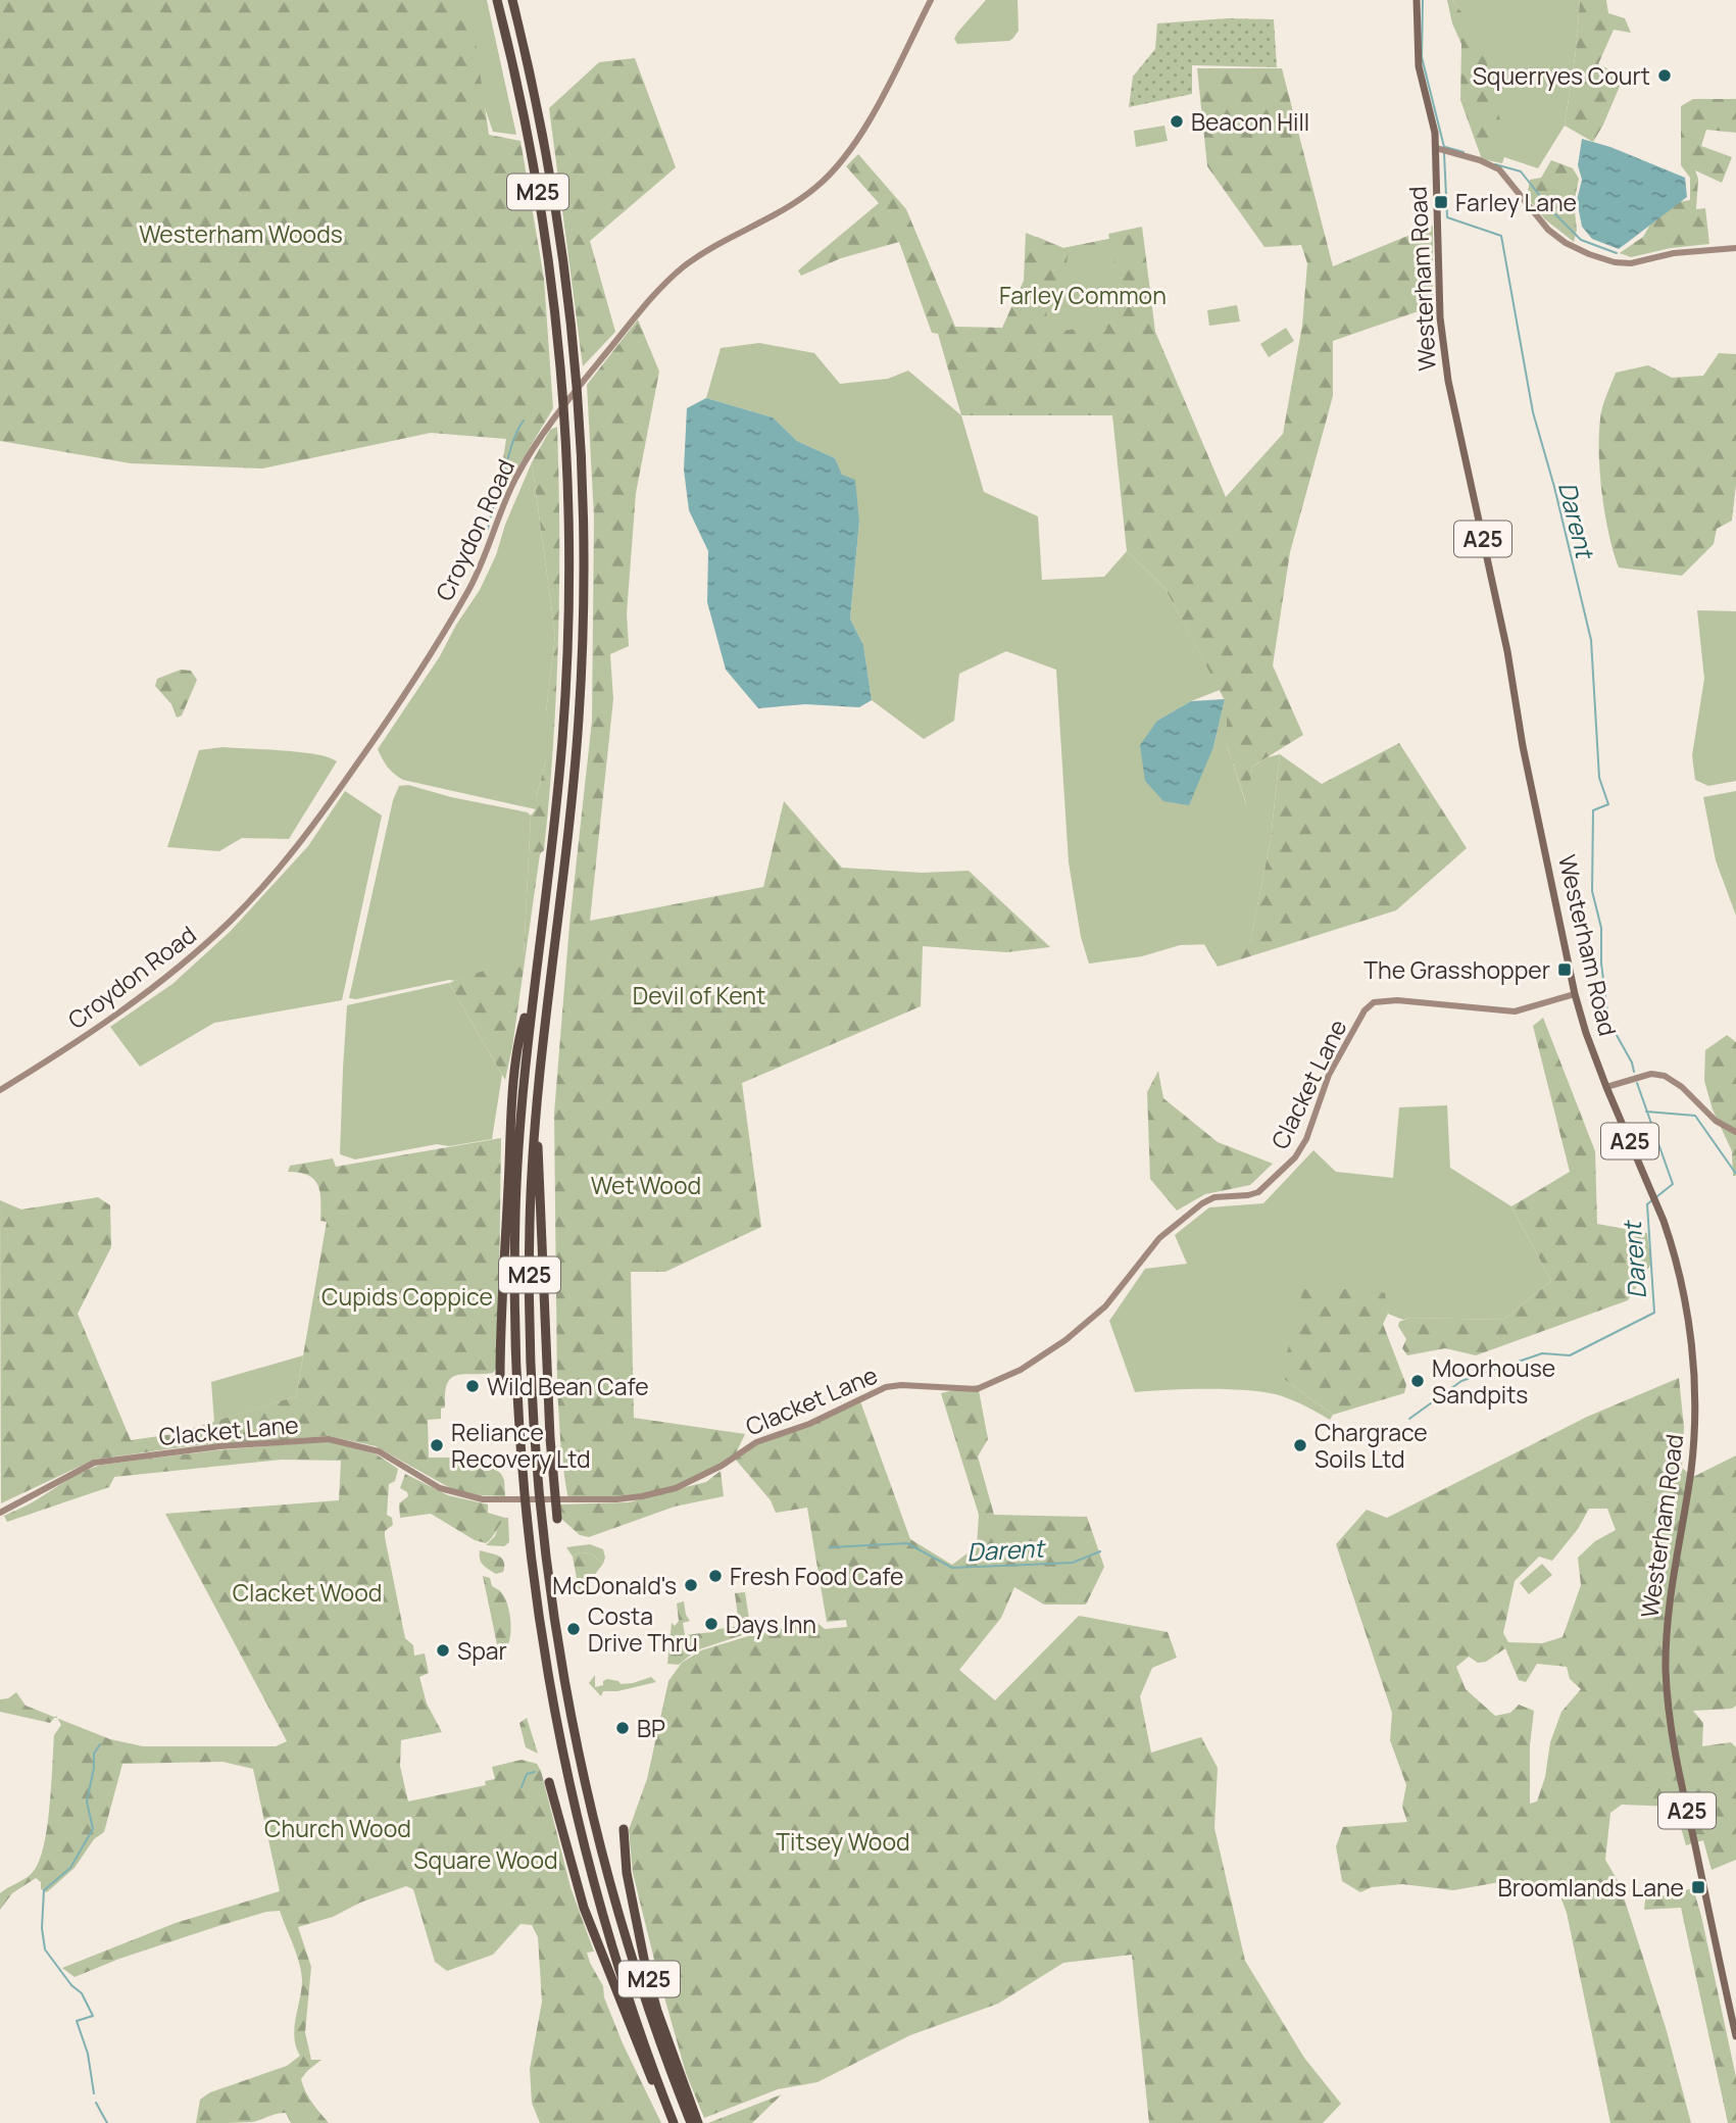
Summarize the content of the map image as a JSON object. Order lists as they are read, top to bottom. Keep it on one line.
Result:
{"streets":{"highway":["M25"],"main road":["Westerham Road","A25"],"street":["Croydon Road","Clacket Lane"]},"crossings":[["Westerham Road","A25"],["Westerham Road","Clacket Lane"]],"water":["Darent"],"parks":["Westerham Woods","Farley Common","Devil of Kent","Wet Wood","Cupids Coppice","Clacket Wood","Church Wood","Titsey Wood","Square Wood"],"places":{"other":["Squerryes Court","Beacon Hill","Moorhouse Sandpits","Wild Bean Cafe","Reliance Recovery Ltd","Chargrace Soils Ltd","Fresh Food Cafe","McDonald's","Days Inn","Costa Drive Thru","Spar","BP"],"transit":["Farley Lane","The Grasshopper","Broomlands Lane"]}}
